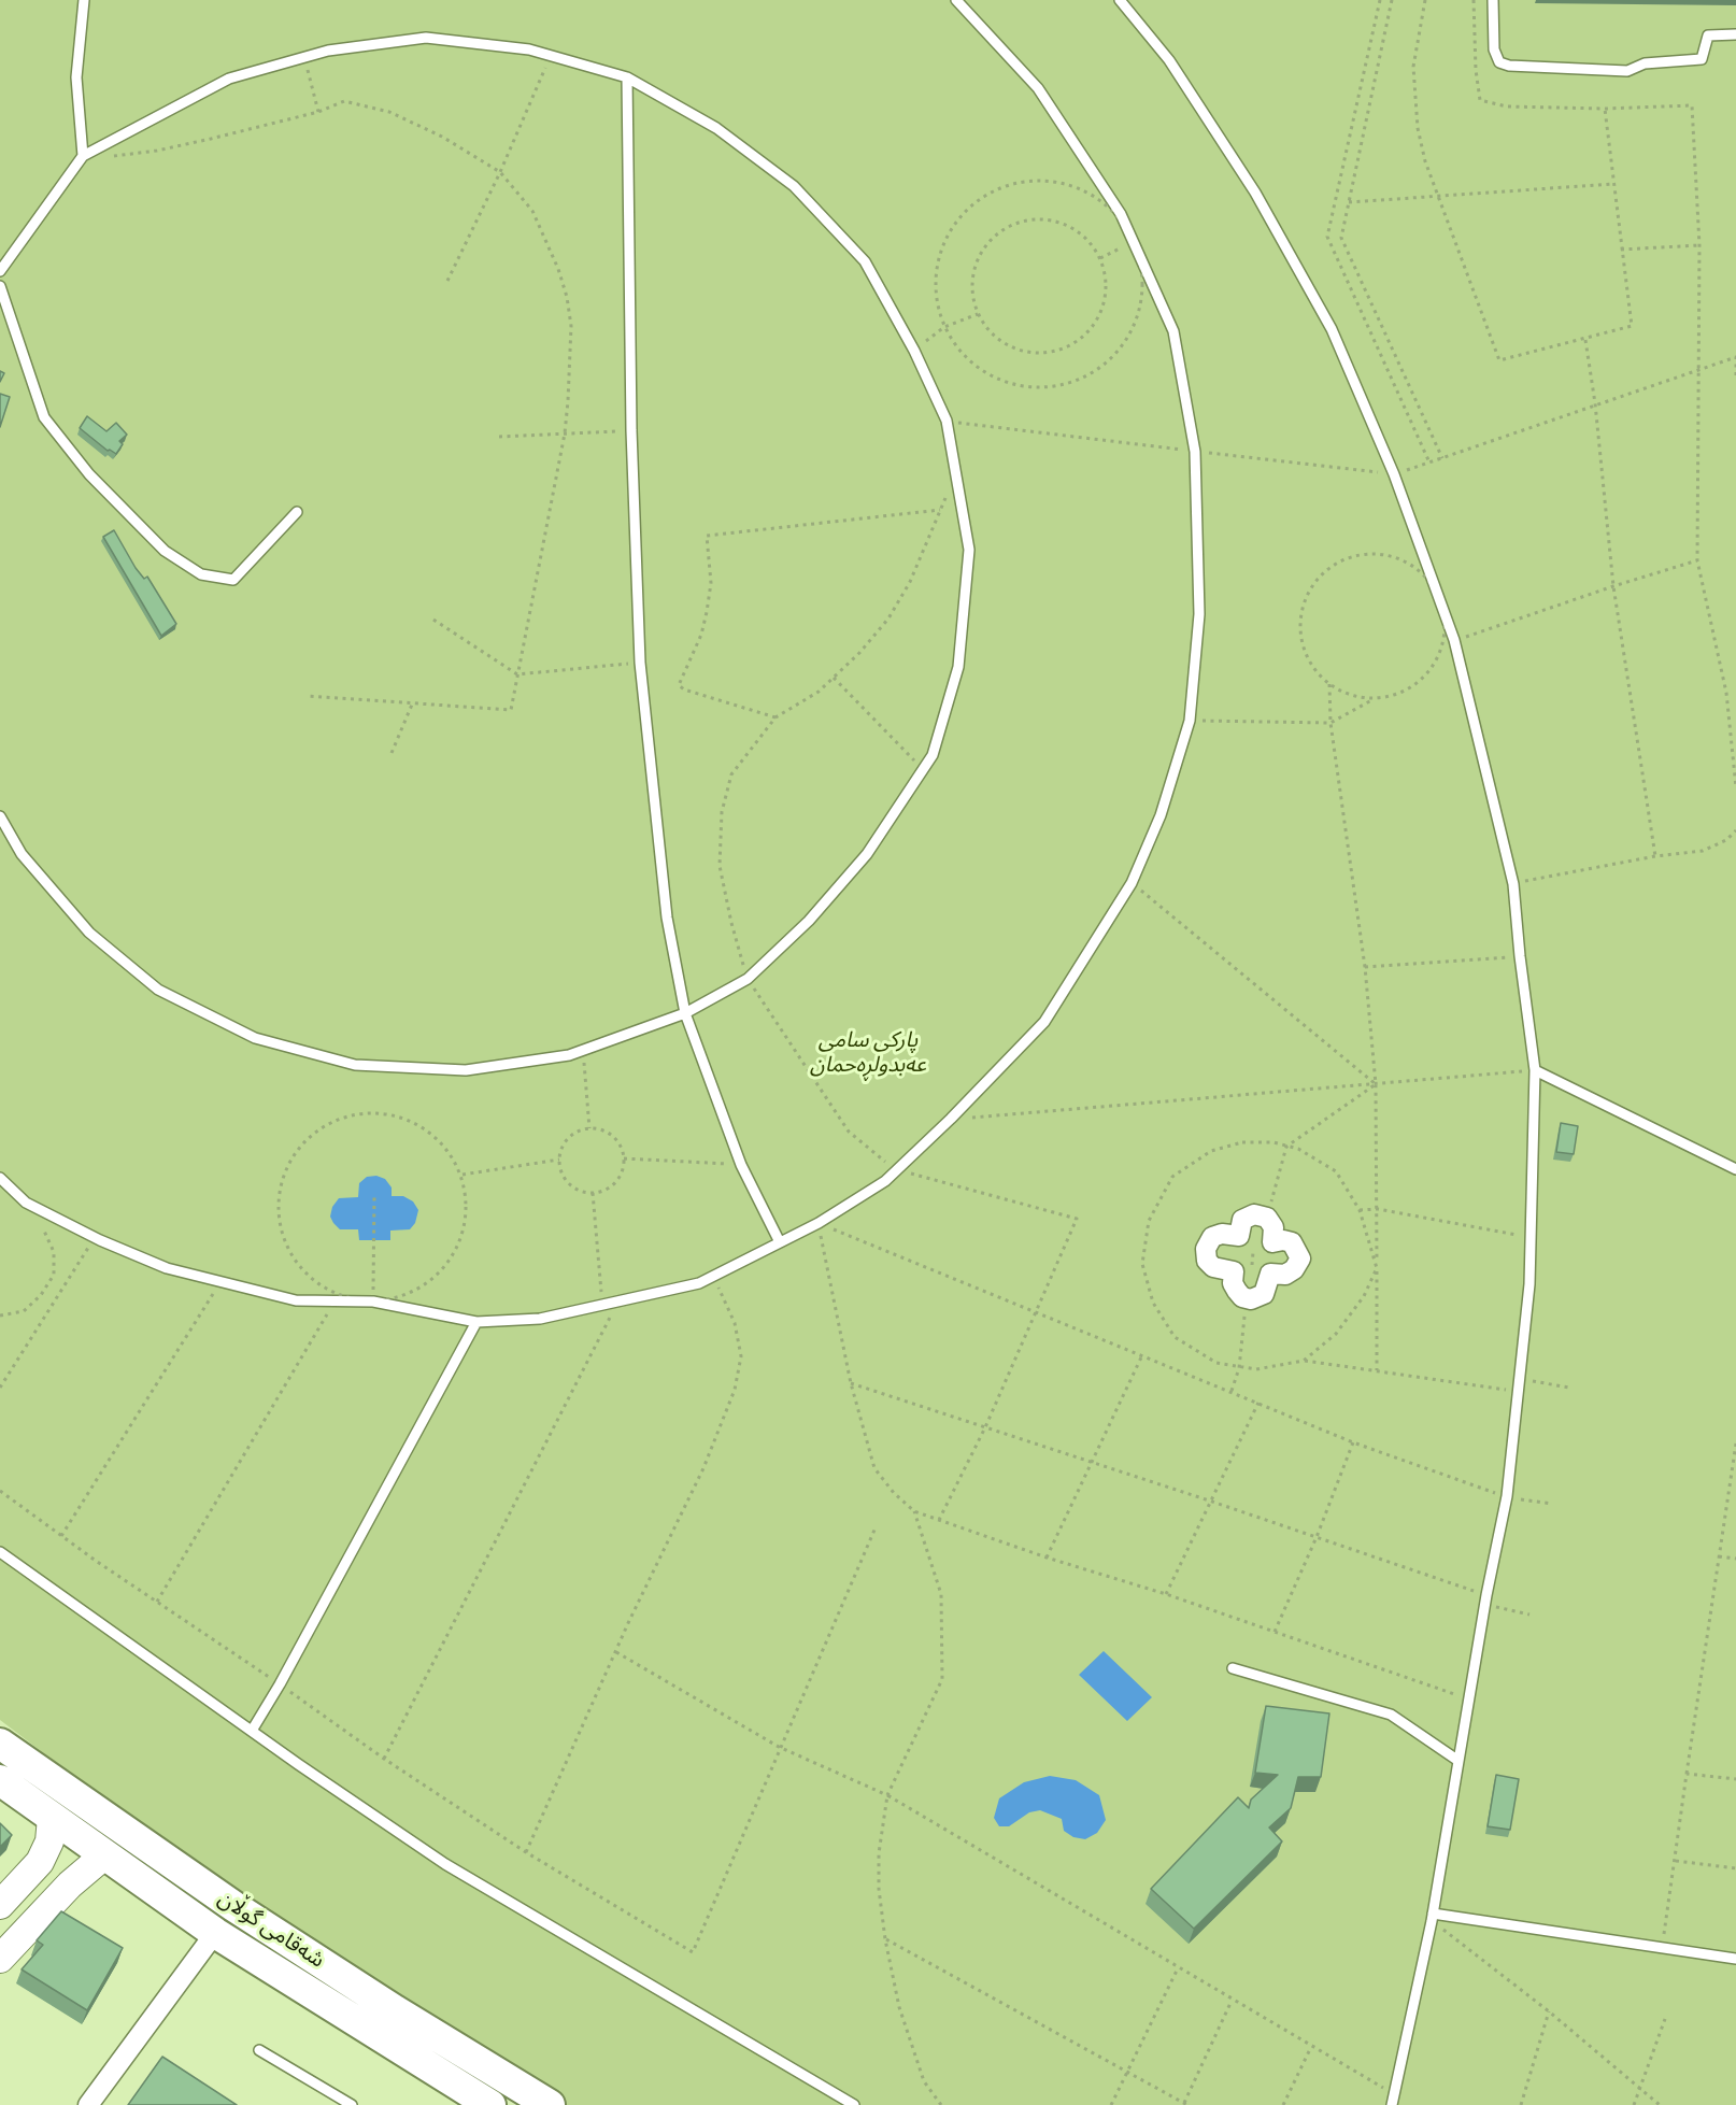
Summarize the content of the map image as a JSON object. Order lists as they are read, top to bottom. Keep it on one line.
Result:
{"streets":{"main road":["شەقامی گوڵان"]},"parks":["پارکی سامی عەبدولڕەحمان"]}
